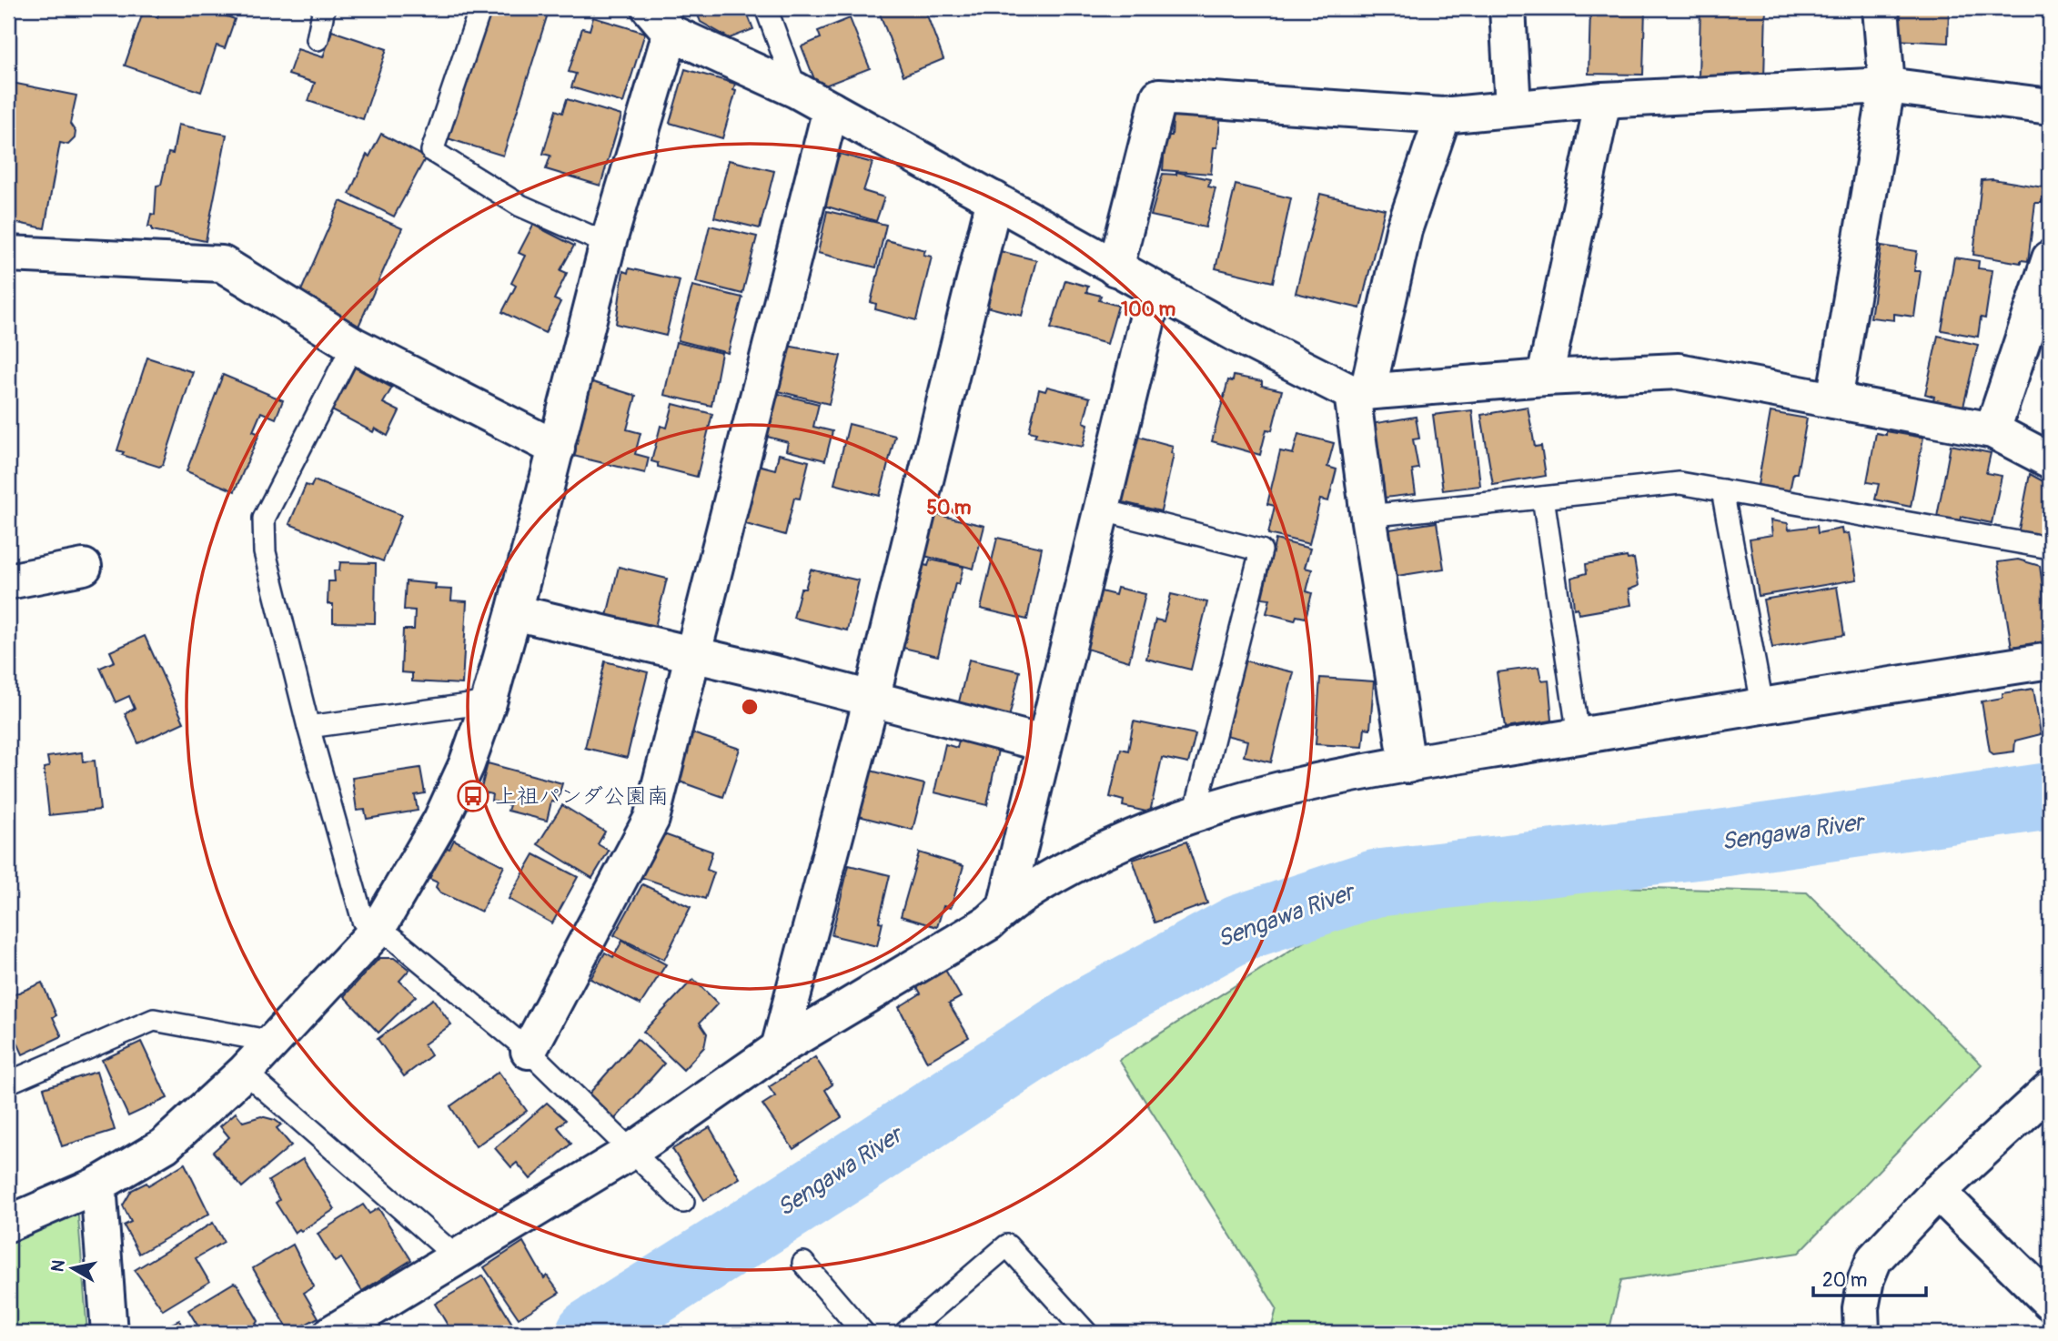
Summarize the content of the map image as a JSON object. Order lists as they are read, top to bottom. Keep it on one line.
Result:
{"water":["Sengawa River"],"places":{"bus stop":["上祖パンダ公園南"]},"scale_bar":"20 m","north":"left","rings":["100 m","50 m"]}
